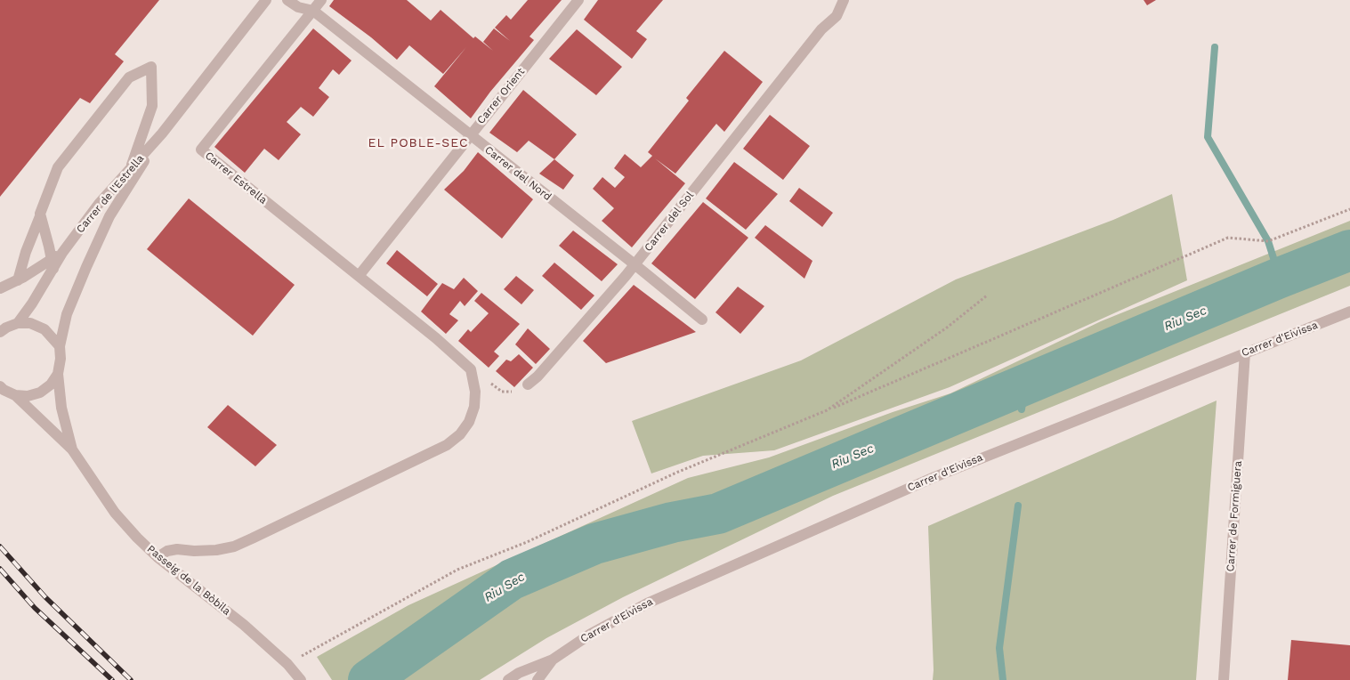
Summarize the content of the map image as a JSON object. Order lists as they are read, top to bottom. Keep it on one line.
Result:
{"streets":{"street":["Carrer Orient","Carrer del Nord","Carrer Estrella","Carrer de l'Estrella","Carrer del Sol","Carrer d'Eivissa","Carrer de Formiguera","Passeig de la Bòbila"]},"crossings":[["Carrer Orient","Carrer del Nord"],["Carrer Orient","Carrer Estrella"],["Carrer del Nord","Carrer Estrella"],["Carrer del Nord","Carrer del Sol"],["Carrer de l'Estrella","Passeig de la Bòbila"],["Carrer d'Eivissa","Carrer de Formiguera"]],"districts":["EL POBLE-SEC"],"water":["Riu Sec"]}
